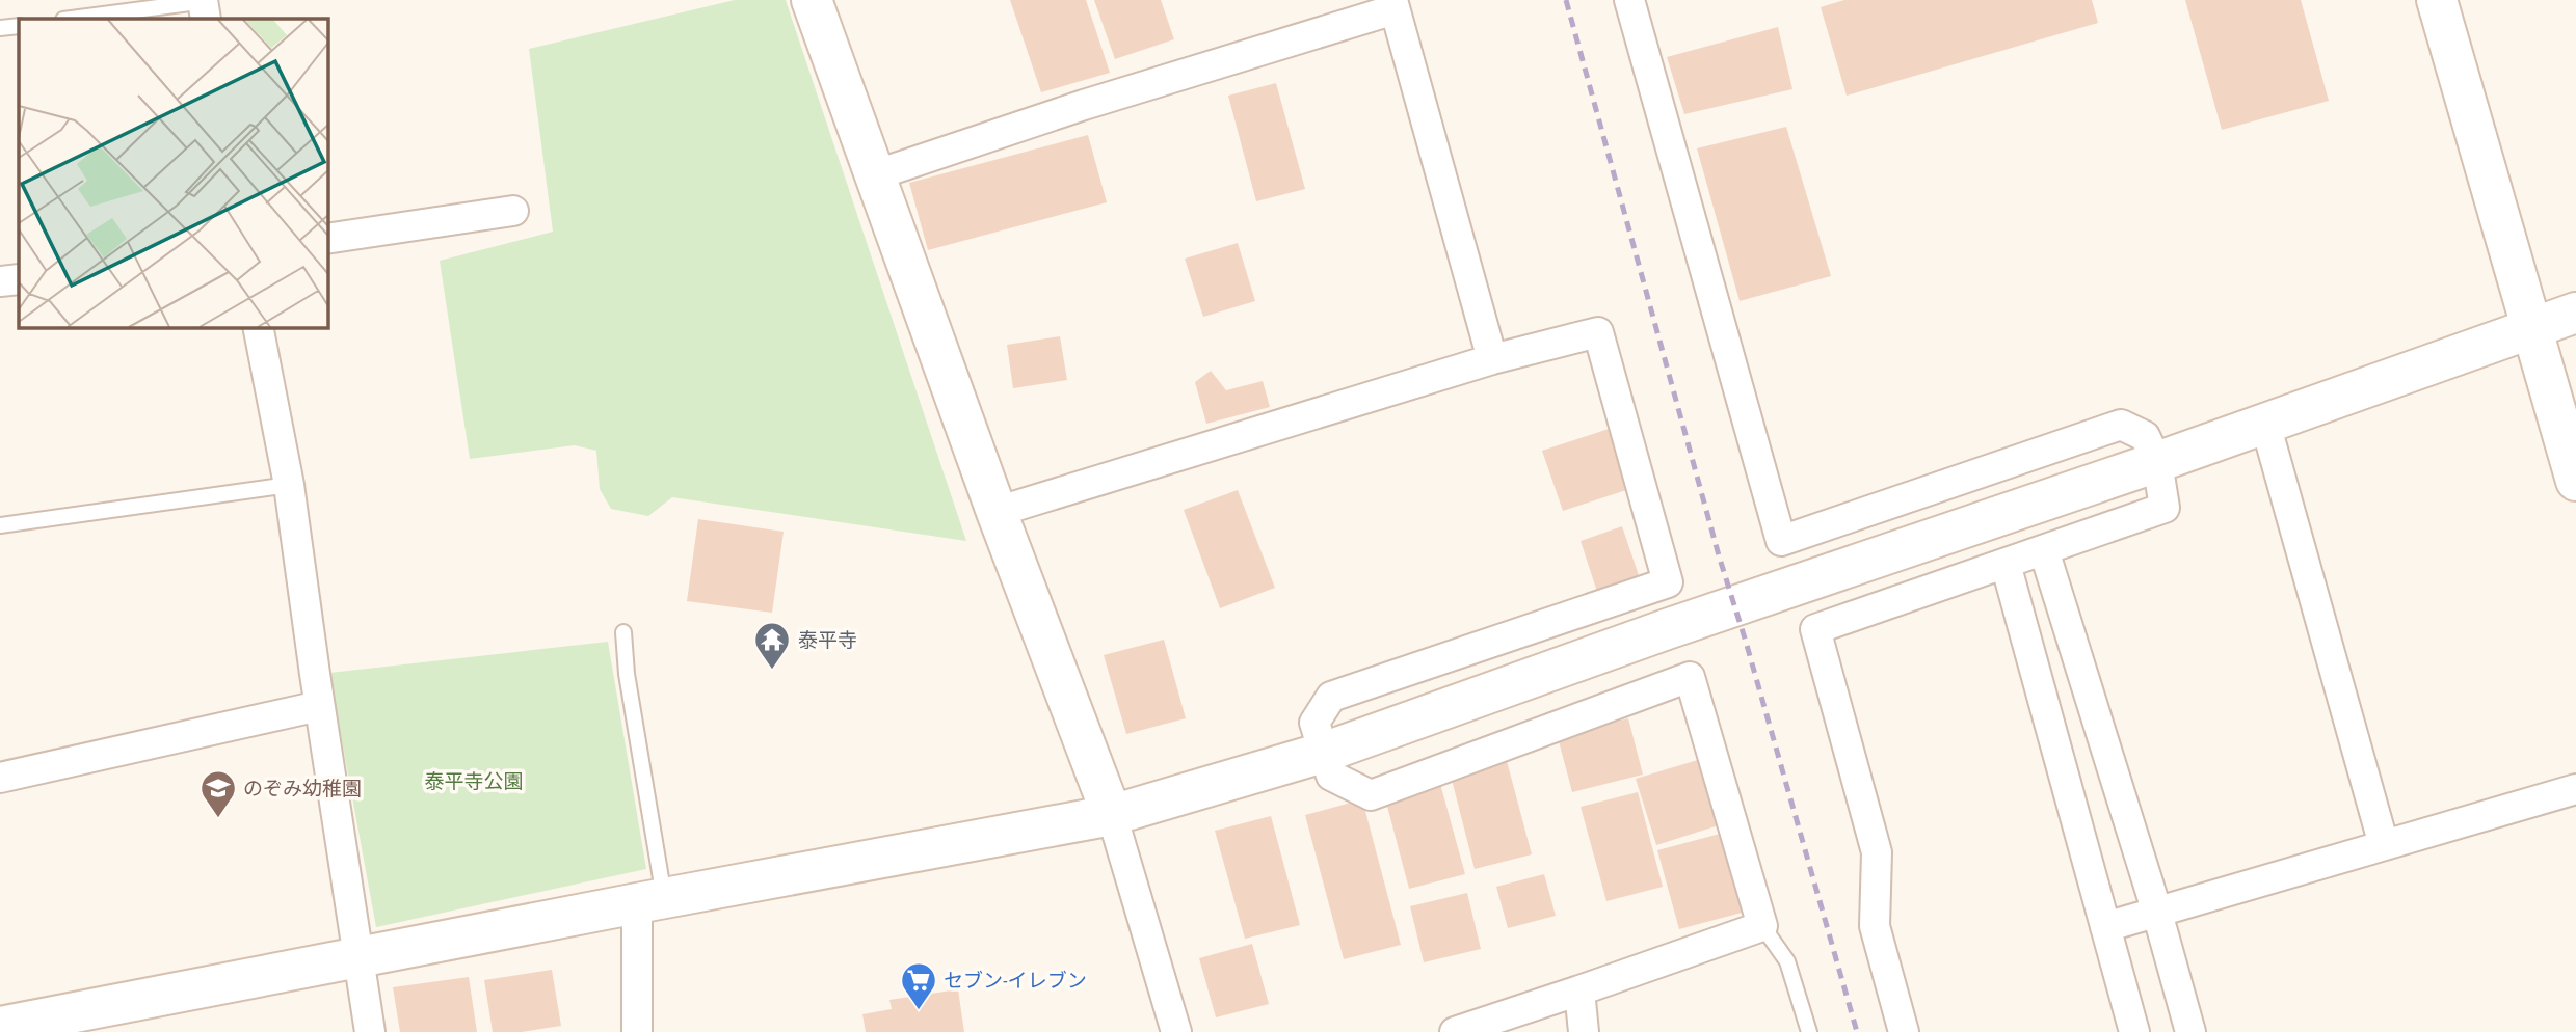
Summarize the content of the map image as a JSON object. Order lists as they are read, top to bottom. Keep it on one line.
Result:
{"parks":["泰平寺公園"],"places":{"temple":["泰平寺"],"school or university":["のぞみ幼稚園"],"supermarket":["セブン-イレブン"]}}
